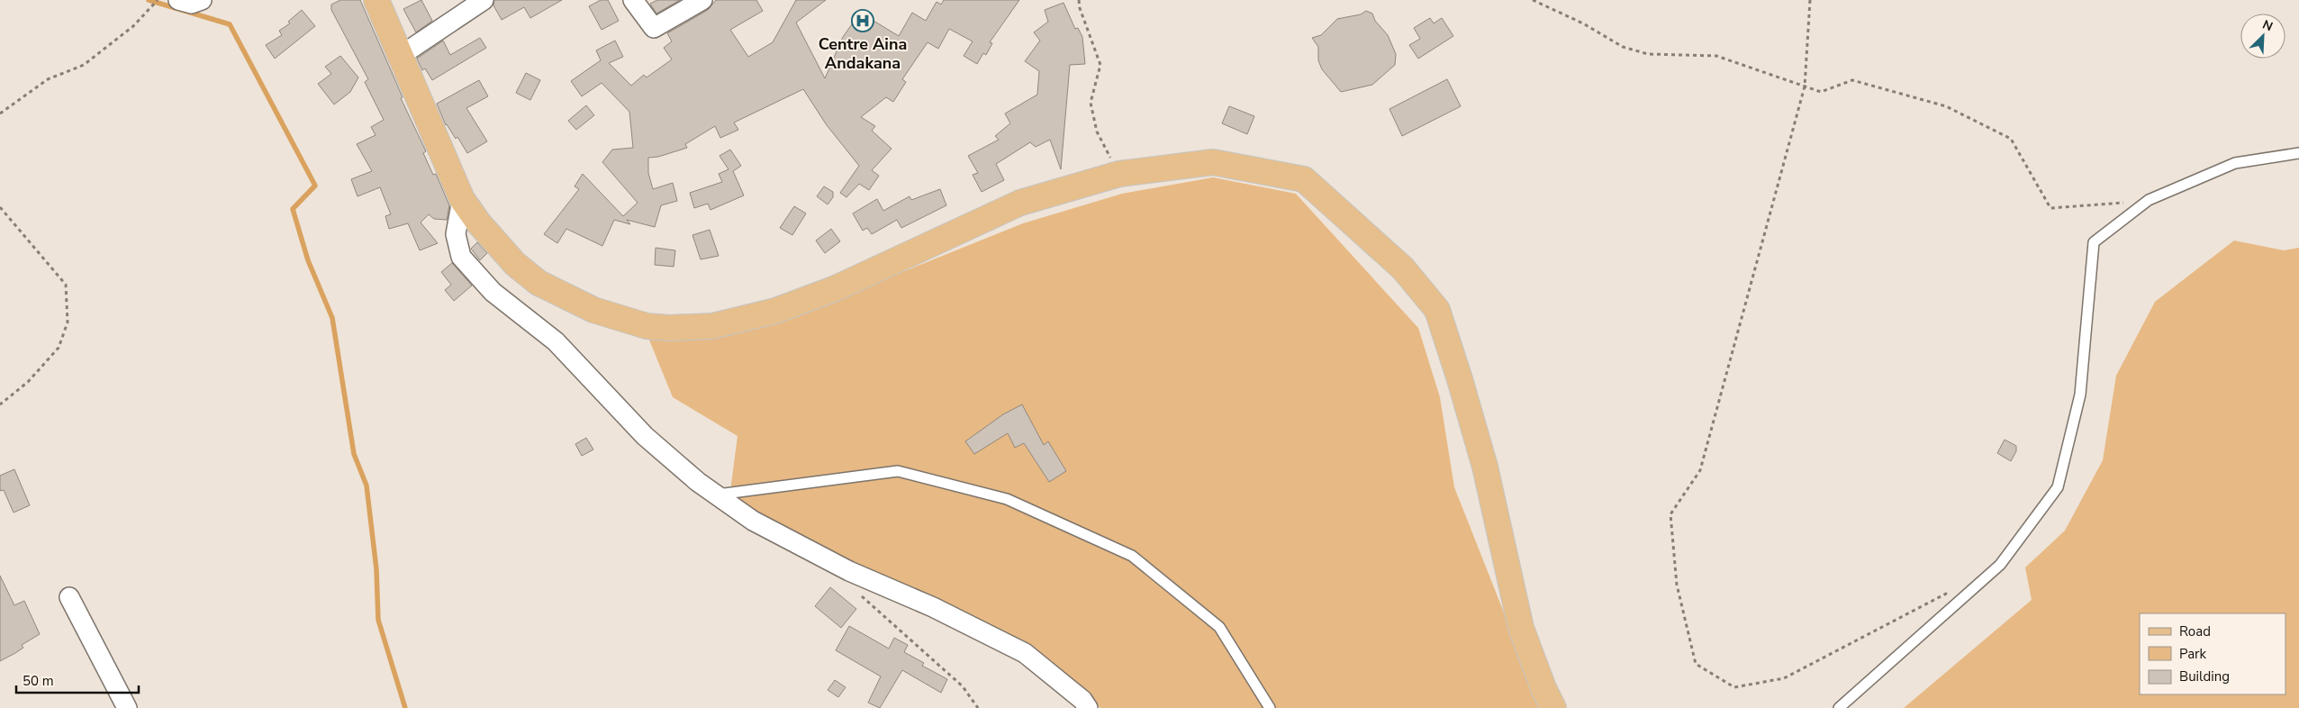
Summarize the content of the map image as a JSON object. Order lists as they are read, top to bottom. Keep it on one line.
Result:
{"places":{"hospital":["Centre Aina Andakana"]},"legend":["Road","Park","Building"],"scale_bar":"50 m","north":"top right"}
